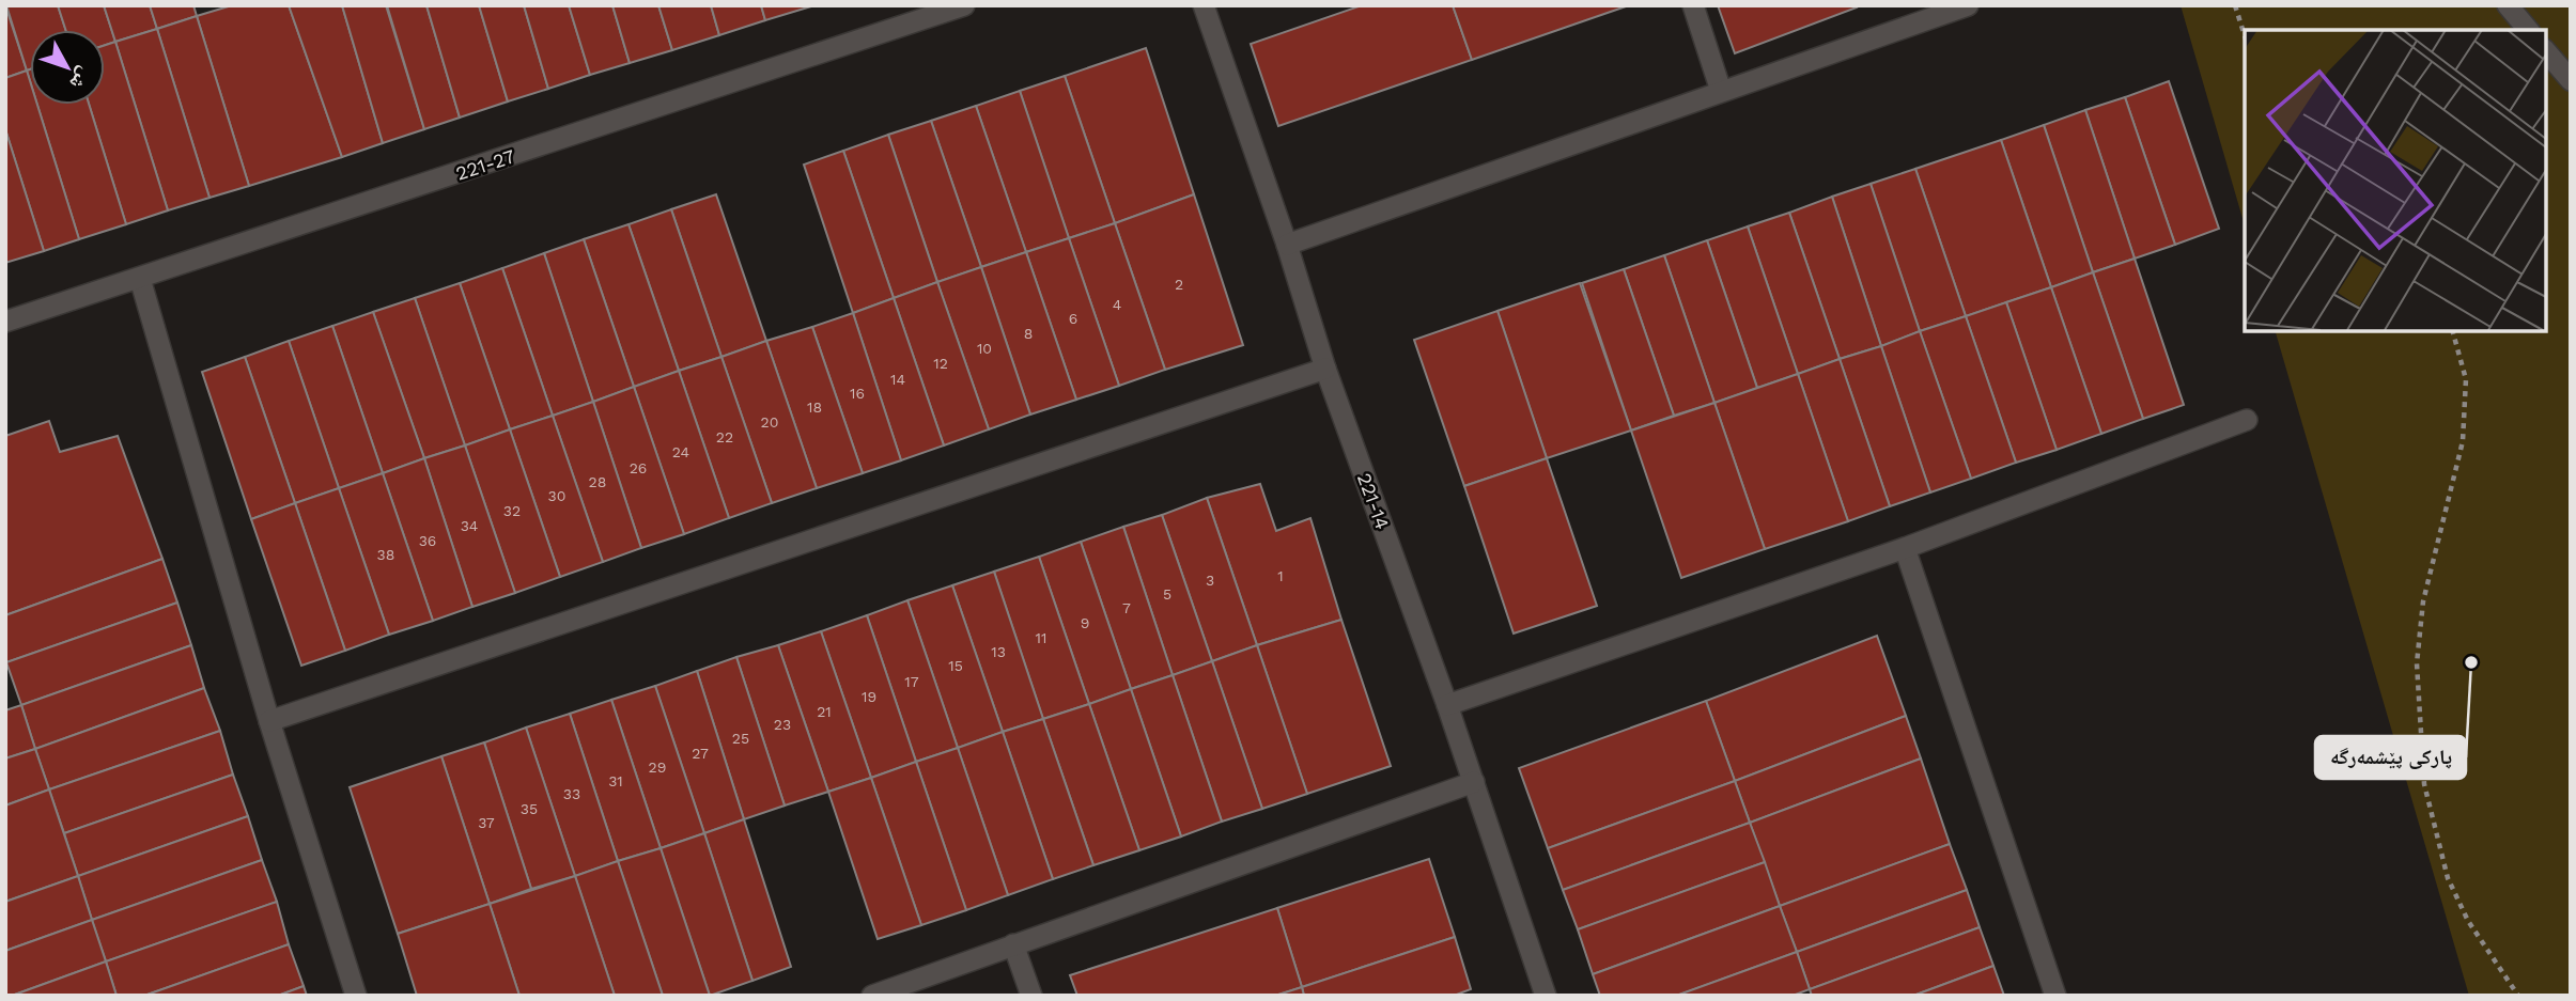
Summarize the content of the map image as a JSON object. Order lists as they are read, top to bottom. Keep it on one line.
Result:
{"streets":{"street":["221-27","221-14"]},"places":["پارکی پێشمەرگە"],"house_numbers":["2","4","6","8","10","12","14","16","18","20","22","24","26","28","30","32","34","36","38","1","3","5","7","9","11","13","15","17","19","21","23","25","27","29","31","33","35","37"],"north":"bottom right"}
